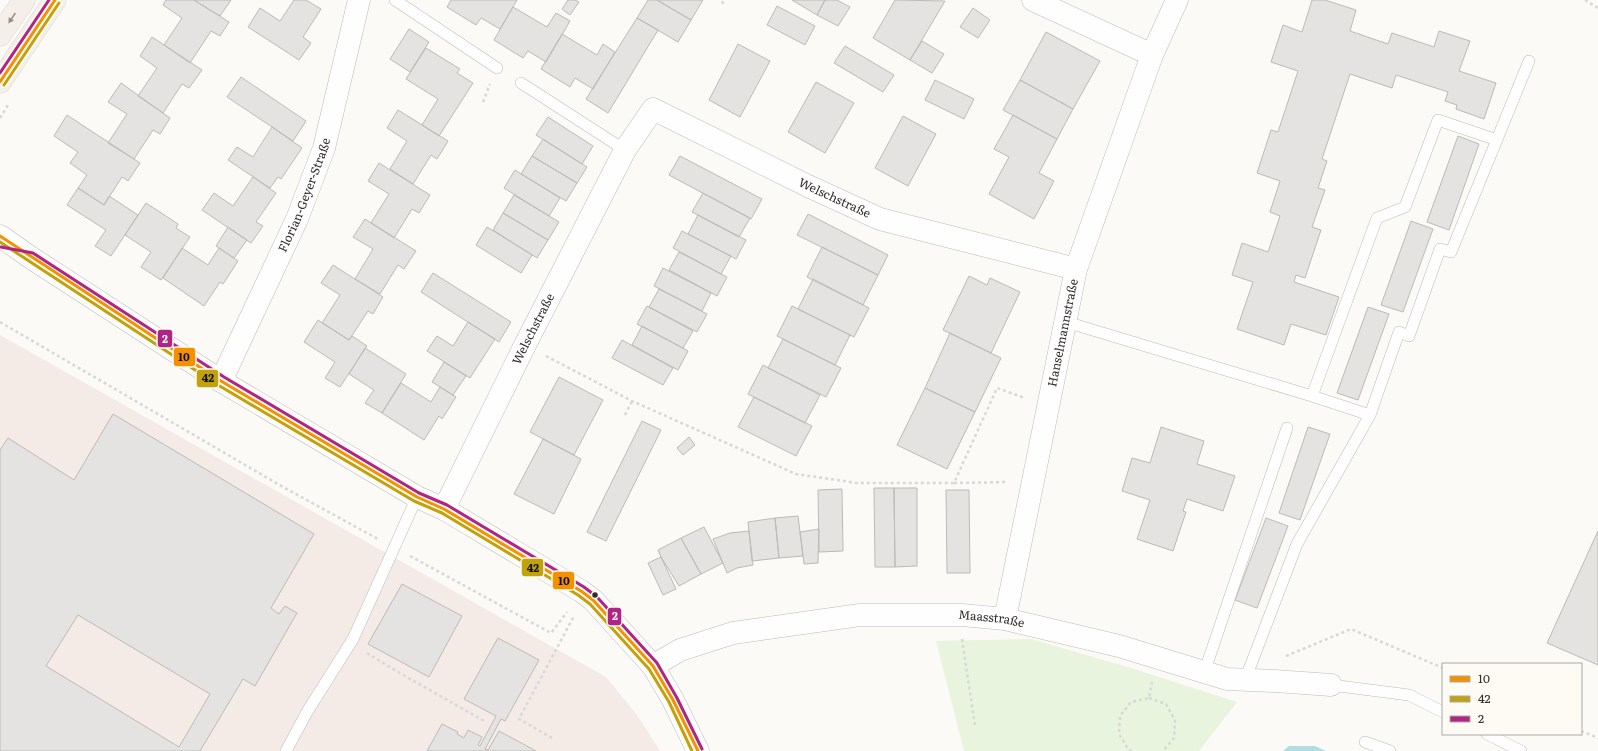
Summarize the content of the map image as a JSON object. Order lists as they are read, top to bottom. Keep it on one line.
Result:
{"streets":{"street":["Florian-Geyer-Straße","Welschstraße","Hanselmannstraße","Maasstraße"]},"crossings":[["Welschstraße","Hanselmannstraße"],["Hanselmannstraße","Maasstraße"]],"lines":["transit line 10","transit line 2","transit line 42"],"legend":["10","42","2"]}
